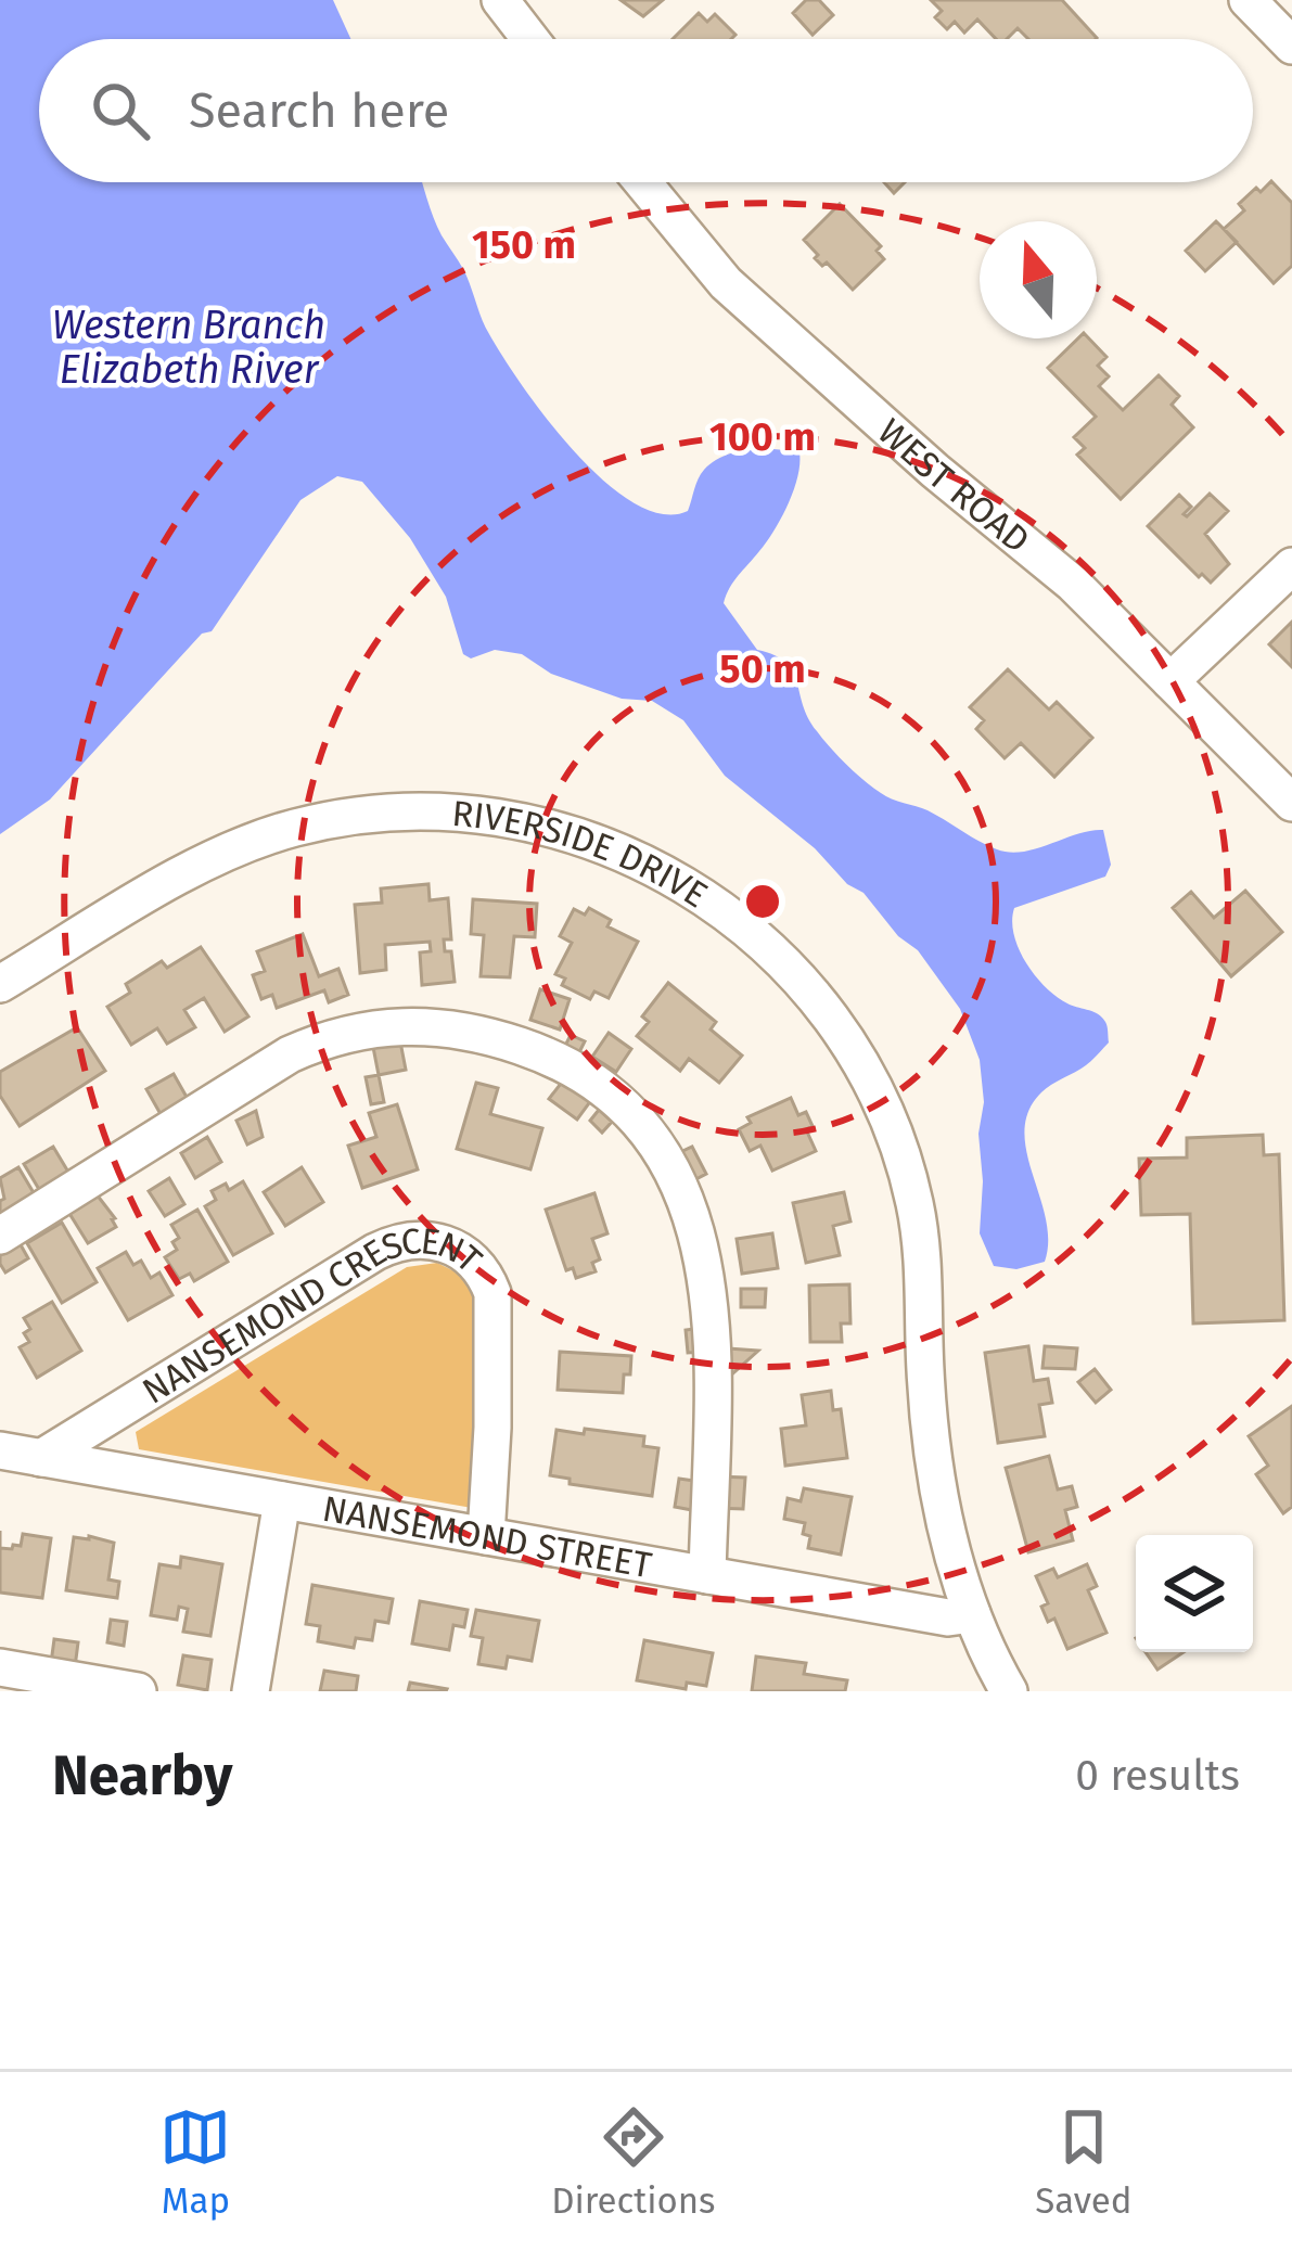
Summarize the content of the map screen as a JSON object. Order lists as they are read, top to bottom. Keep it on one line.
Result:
{"streets":{"street":["WEST ROAD","RIVERSIDE DRIVE","NANSEMOND CRESCENT","NANSEMOND STREET"]},"crossings":[["RIVERSIDE DRIVE","NANSEMOND STREET"],["NANSEMOND CRESCENT","NANSEMOND STREET"]],"water":["Western Branch Elizabeth River"],"north":"top","page":{"search":"Search here","heading":["Nearby","0 results"],"nav":["Map","Directions","Saved"]},"rings":["150 m","100 m","50 m"]}
